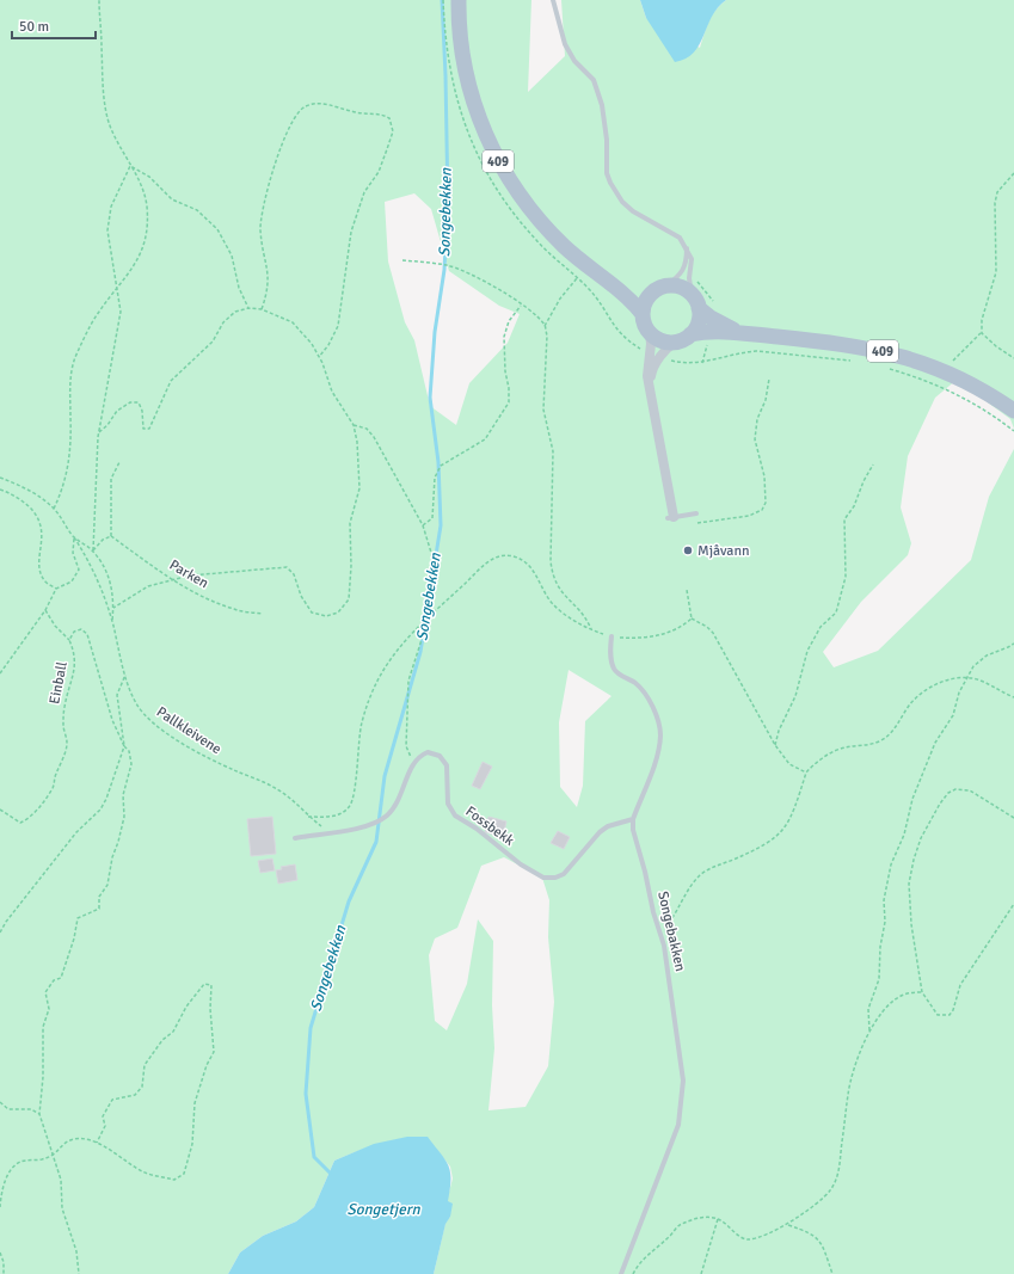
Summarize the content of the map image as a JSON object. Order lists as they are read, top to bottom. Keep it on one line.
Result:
{"streets":{"main road":["409"],"lane":["Fossbekk","Songebakken"],"path":["Parken","Einball","Pallkleivene"]},"crossings":[["Fossbekk","Songebakken"]],"water":["Songebekken","Songetjern"],"places":["Mjåvann"],"scale_bar":"50 m"}
